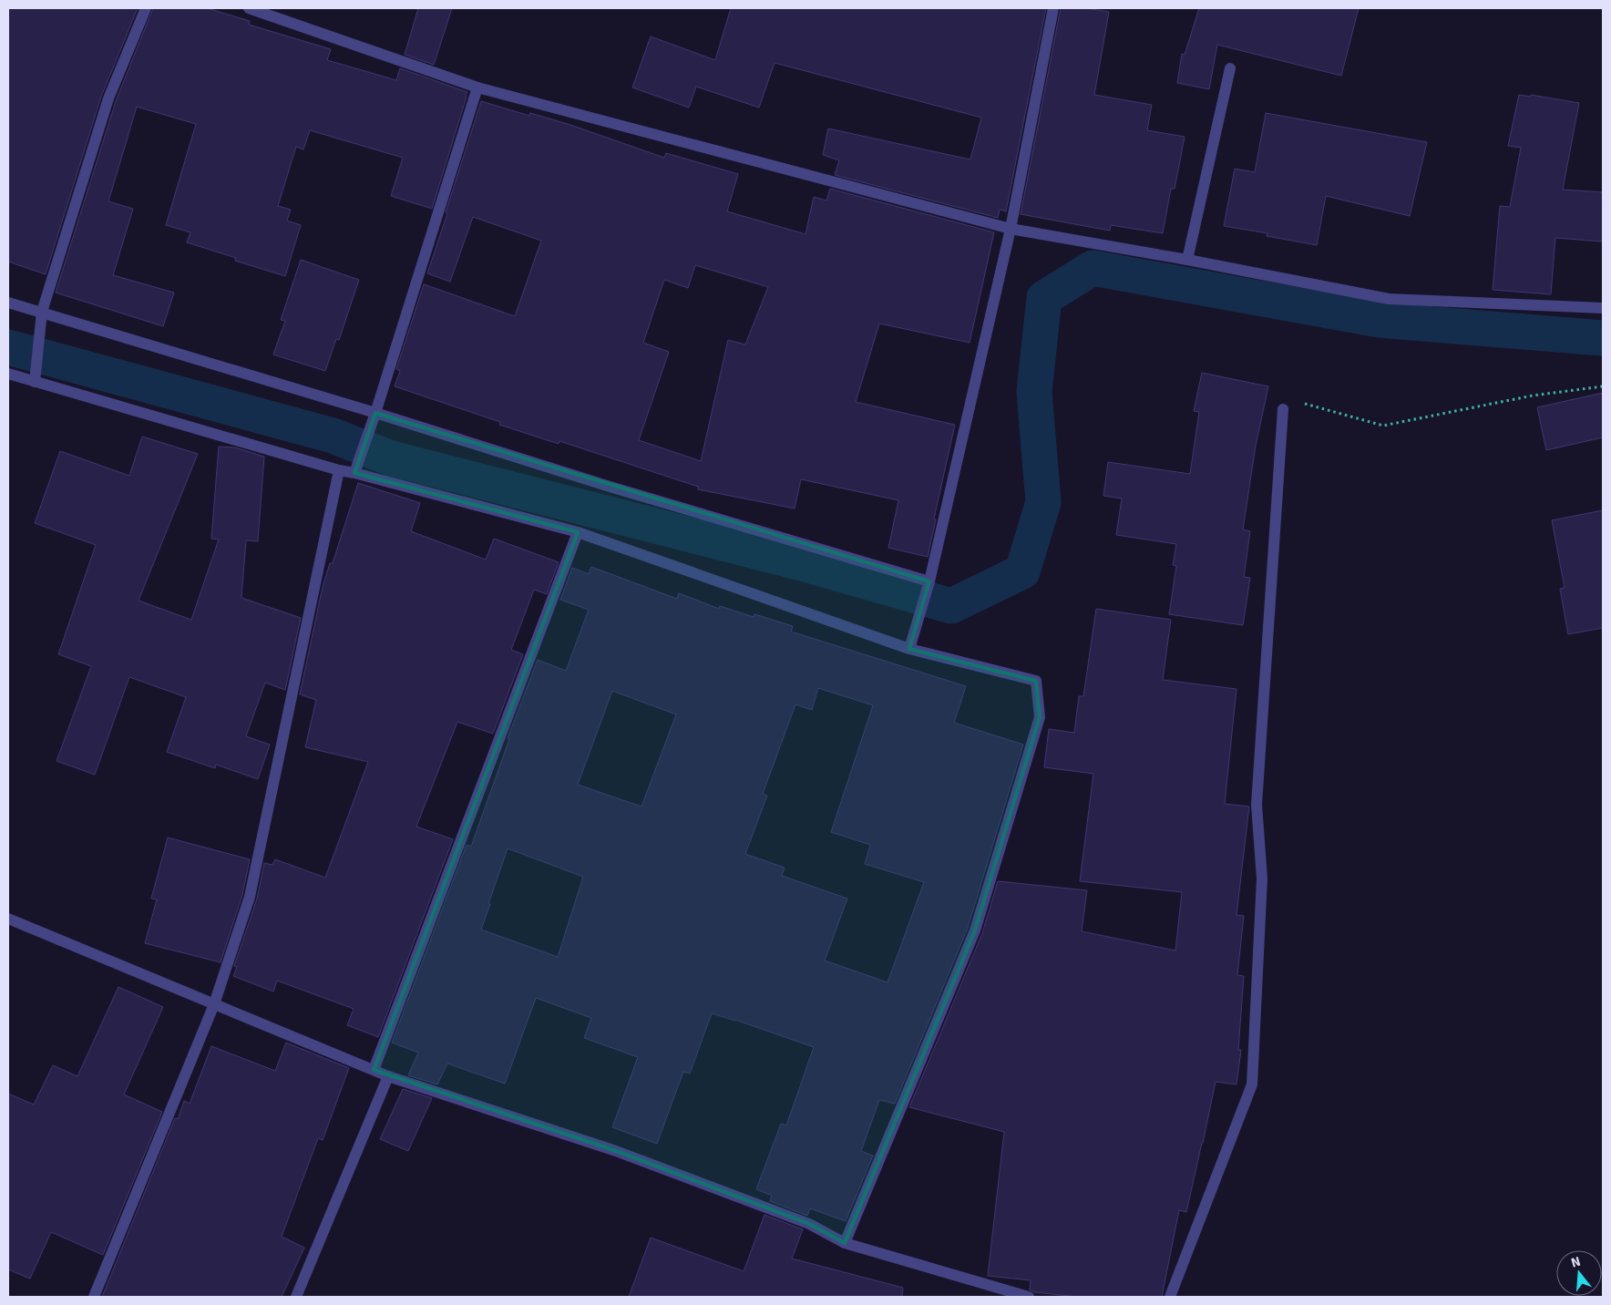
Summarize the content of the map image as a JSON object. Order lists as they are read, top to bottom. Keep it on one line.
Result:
{"north":"top"}
